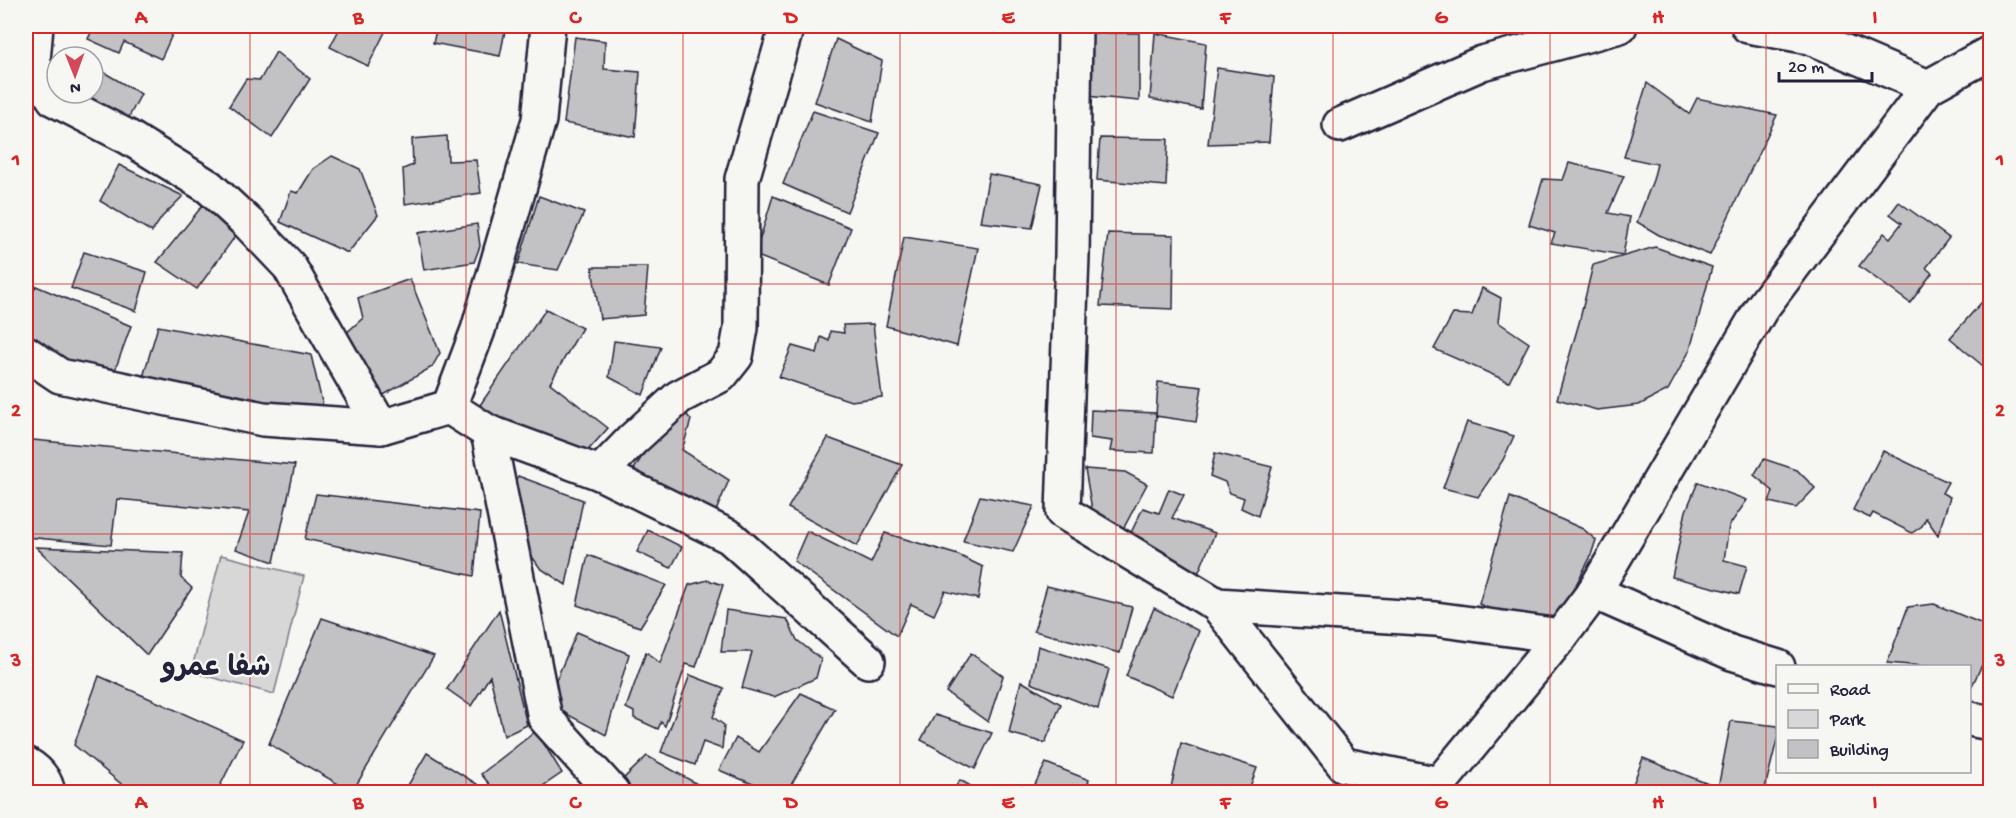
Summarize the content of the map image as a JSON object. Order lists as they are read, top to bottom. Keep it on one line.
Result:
{"districts":["شفا عمرو"],"legend":["Road","Park","Building"],"scale_bar":"20 m","north":"bottom","grid":{"columns":["A","B","C","D","E","F","G","H","I"],"rows":["1","2","3"]}}
